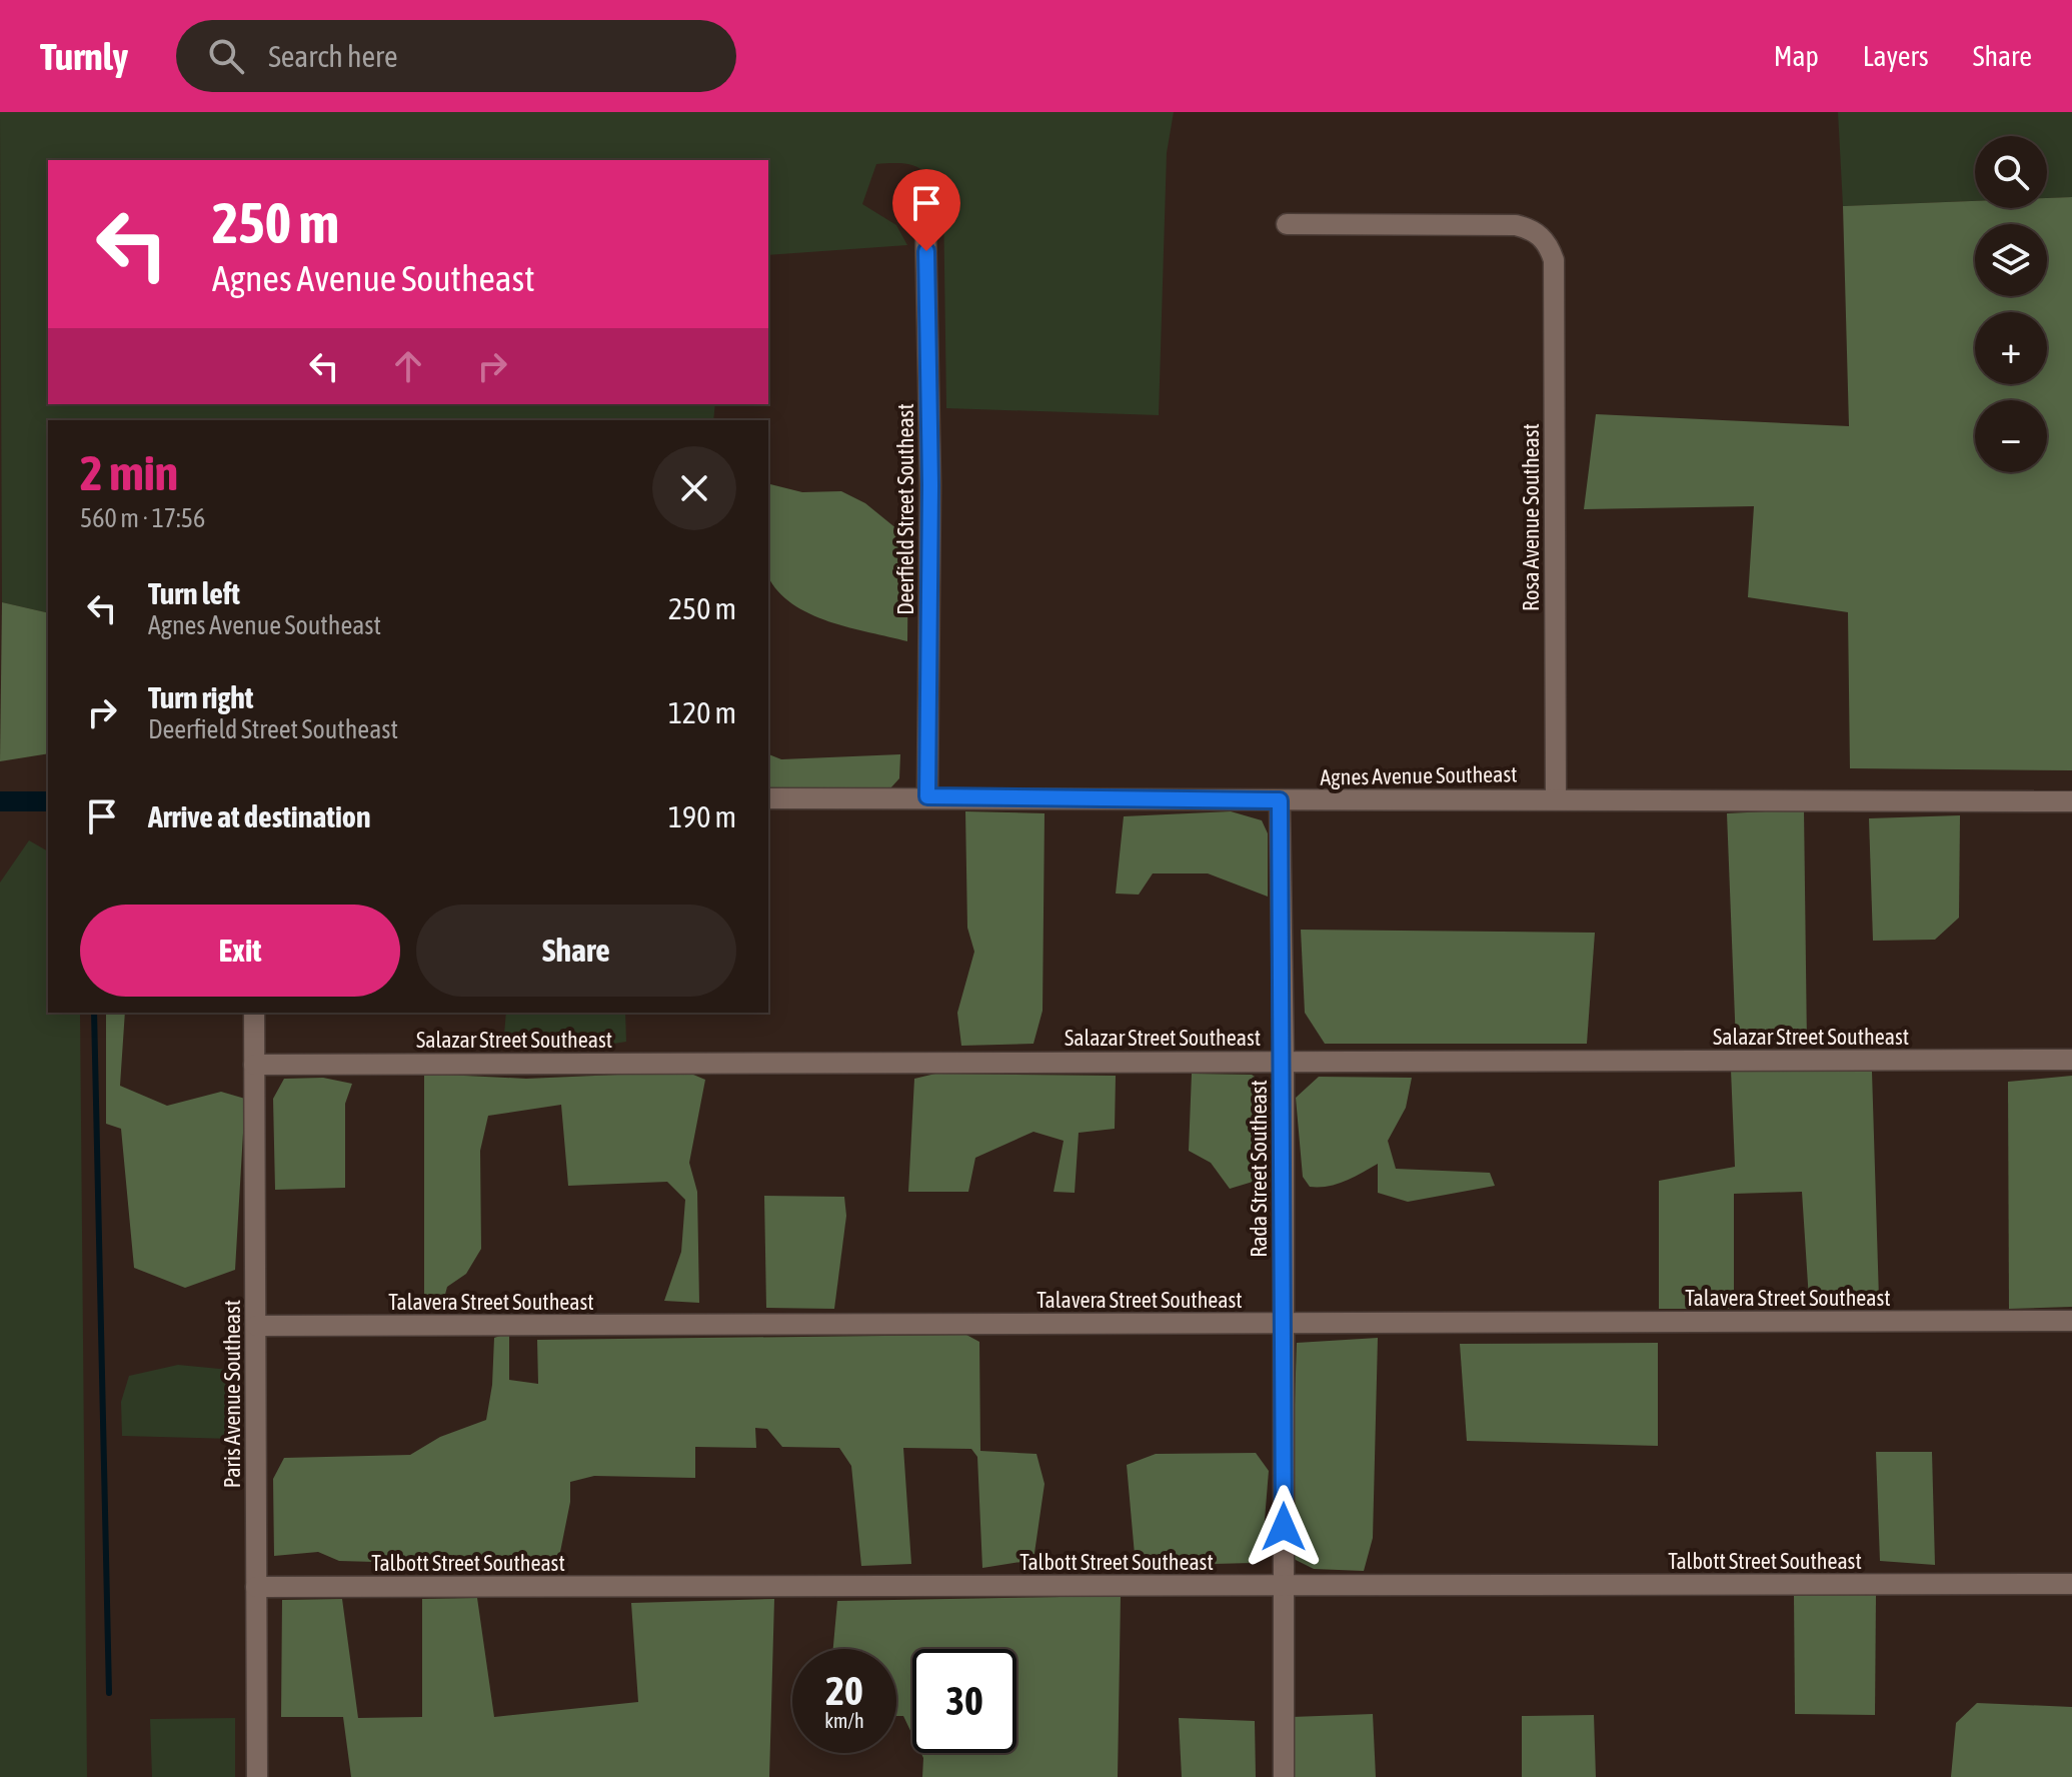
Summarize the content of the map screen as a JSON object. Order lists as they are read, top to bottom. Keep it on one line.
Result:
{"streets":{"street":["Deerfield Street Southeast","Rosa Avenue Southeast","Agnes Avenue Southeast","Salazar Street Southeast","Rada Street Southeast","Talavera Street Southeast","Paris Avenue Southeast","Talbott Street Southeast"]},"crossings":[["Deerfield Street Southeast","Agnes Avenue Southeast"],["Rosa Avenue Southeast","Agnes Avenue Southeast"],["Agnes Avenue Southeast","Rada Street Southeast"],["Salazar Street Southeast","Rada Street Southeast"],["Salazar Street Southeast","Paris Avenue Southeast"],["Rada Street Southeast","Talavera Street Southeast"],["Rada Street Southeast","Talbott Street Southeast"],["Talavera Street Southeast","Paris Avenue Southeast"],["Paris Avenue Southeast","Talbott Street Southeast"]],"page":{"header":"Turnly","search":"Search here","nav":["Map","Layers","Share"],"map_buttons":["+","−"],"turn":["250 m","Agnes Avenue Southeast"],"heading":["2 min","560 m · 17:56"],"list":[{"name":"Turn left","note":"Agnes Avenue Southeast","value":"250 m"},{"name":"Turn right","note":"Deerfield Street Southeast","value":"120 m"},{"name":"Arrive at destination","value":"190 m"}],"buttons":["Exit","Share"],"speed":"20 km/h","limit":"30"}}
